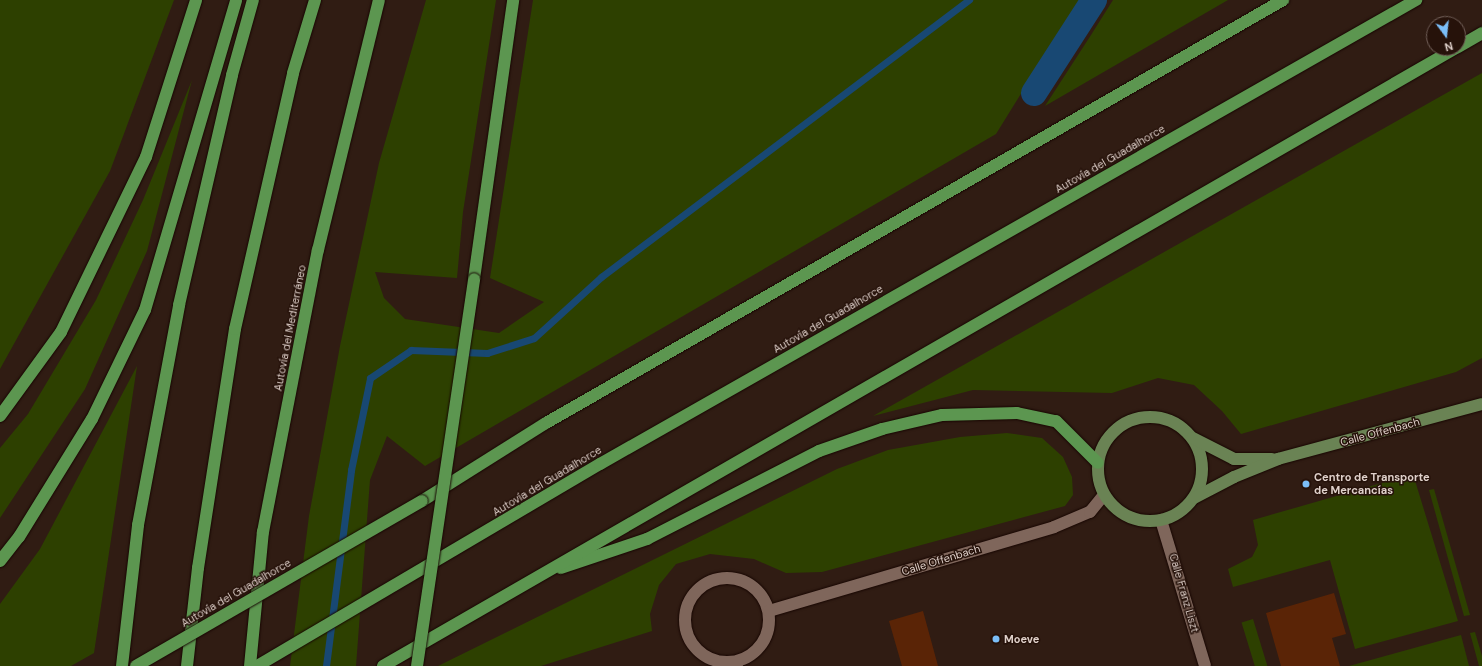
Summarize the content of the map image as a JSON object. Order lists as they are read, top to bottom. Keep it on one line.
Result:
{"streets":{"highway":["Autovía del Guadalhorce","Autovía del Mediterráneo"],"main road":["Calle Offenbach"],"street":["Calle Franz Liszt"]},"crossings":[["Calle Offenbach","Calle Franz Liszt"]],"places":["Centro de Transporte de Mercancías","Moeve"],"north":"bottom"}
